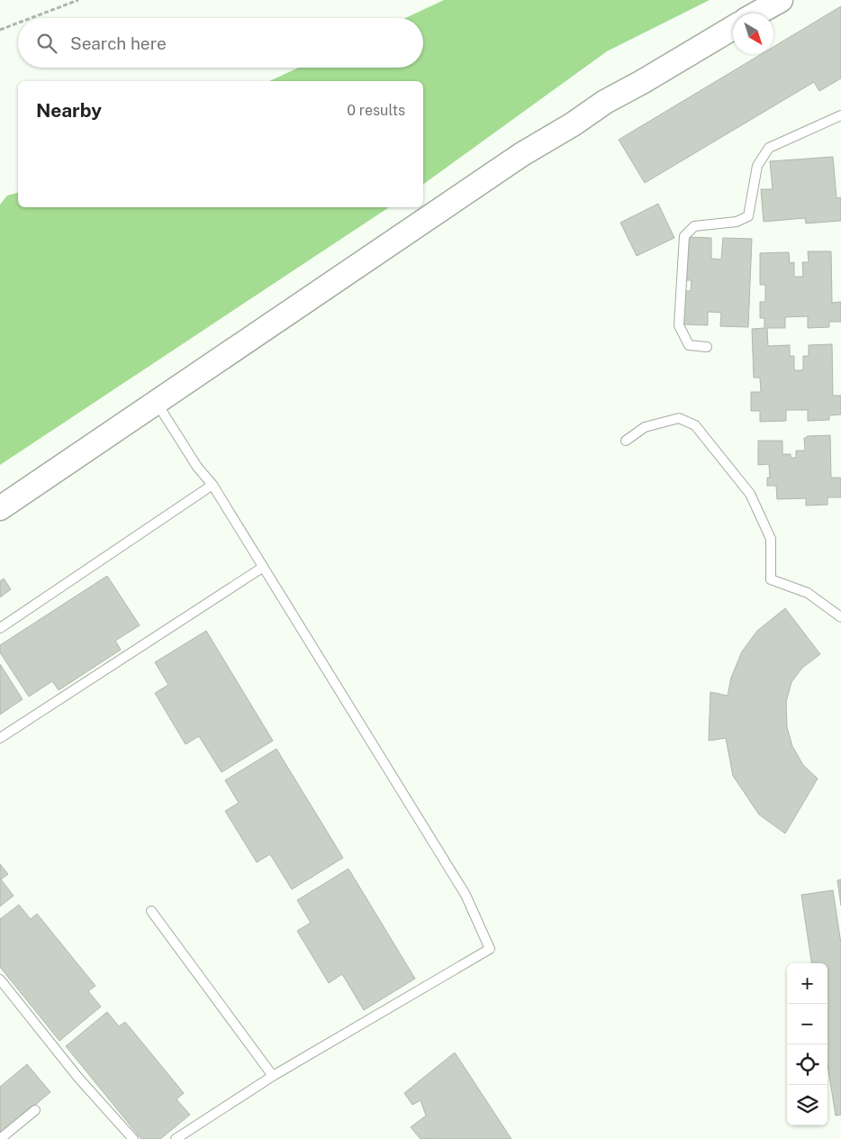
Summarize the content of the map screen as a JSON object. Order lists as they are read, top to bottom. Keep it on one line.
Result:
{"north":"bottom right","page":{"search":"Search here","heading":["Nearby","0 results"],"map_buttons":["+","−"]}}
